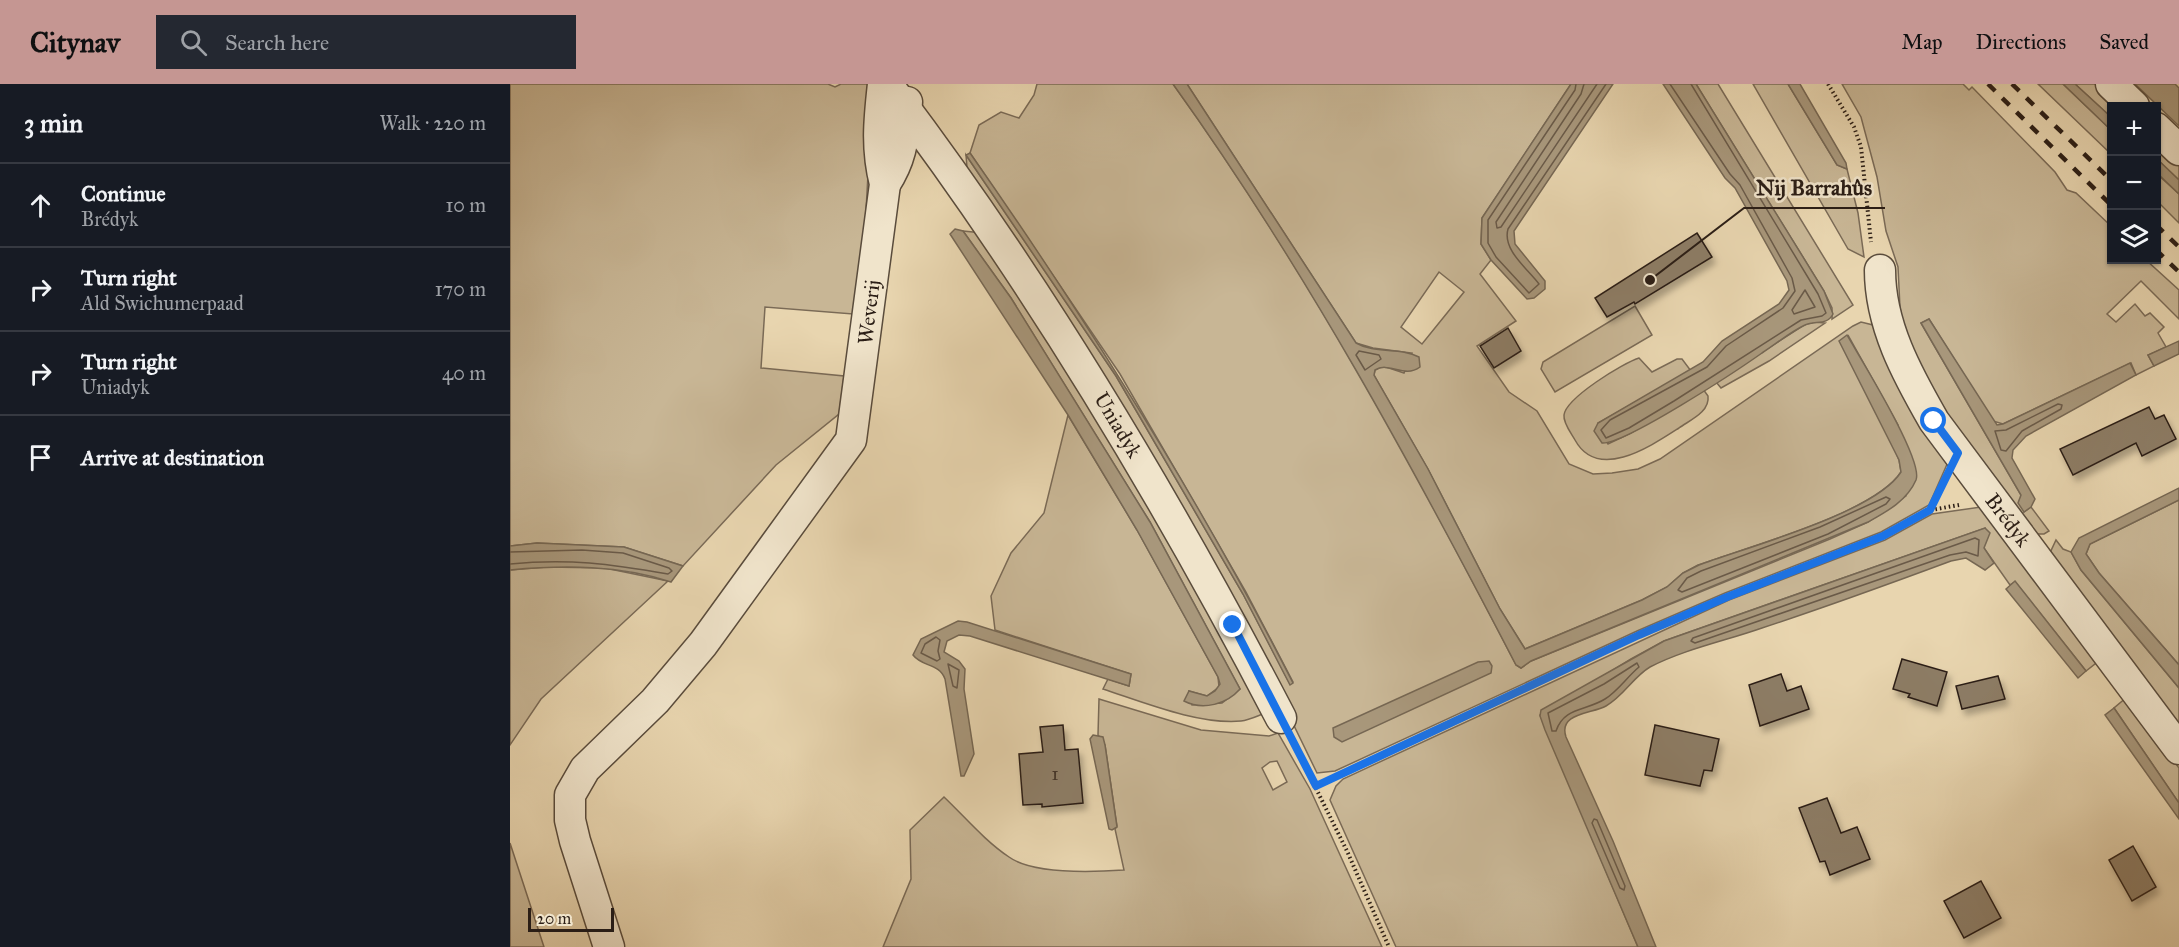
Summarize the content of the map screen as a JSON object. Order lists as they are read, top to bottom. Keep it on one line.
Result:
{"streets":{"street":["Weverij","Uniadyk","Brédyk"]},"crossings":[["Weverij","Uniadyk"]],"places":["Nij Barrahûs"],"house_numbers":["1"],"scale_bar":"20 m","page":{"header":"Citynav","search":"Search here","nav":["Map","Directions","Saved"],"heading":["3 min","Walk · 220 m"],"map_buttons":["+","−"],"list":[["Continue","Brédyk","10 m"],["Turn right","Ald Swichumerpaad","170 m"],["Turn right","Uniadyk","40 m"],"Arrive at destination"],"scale":"20 m"}}
